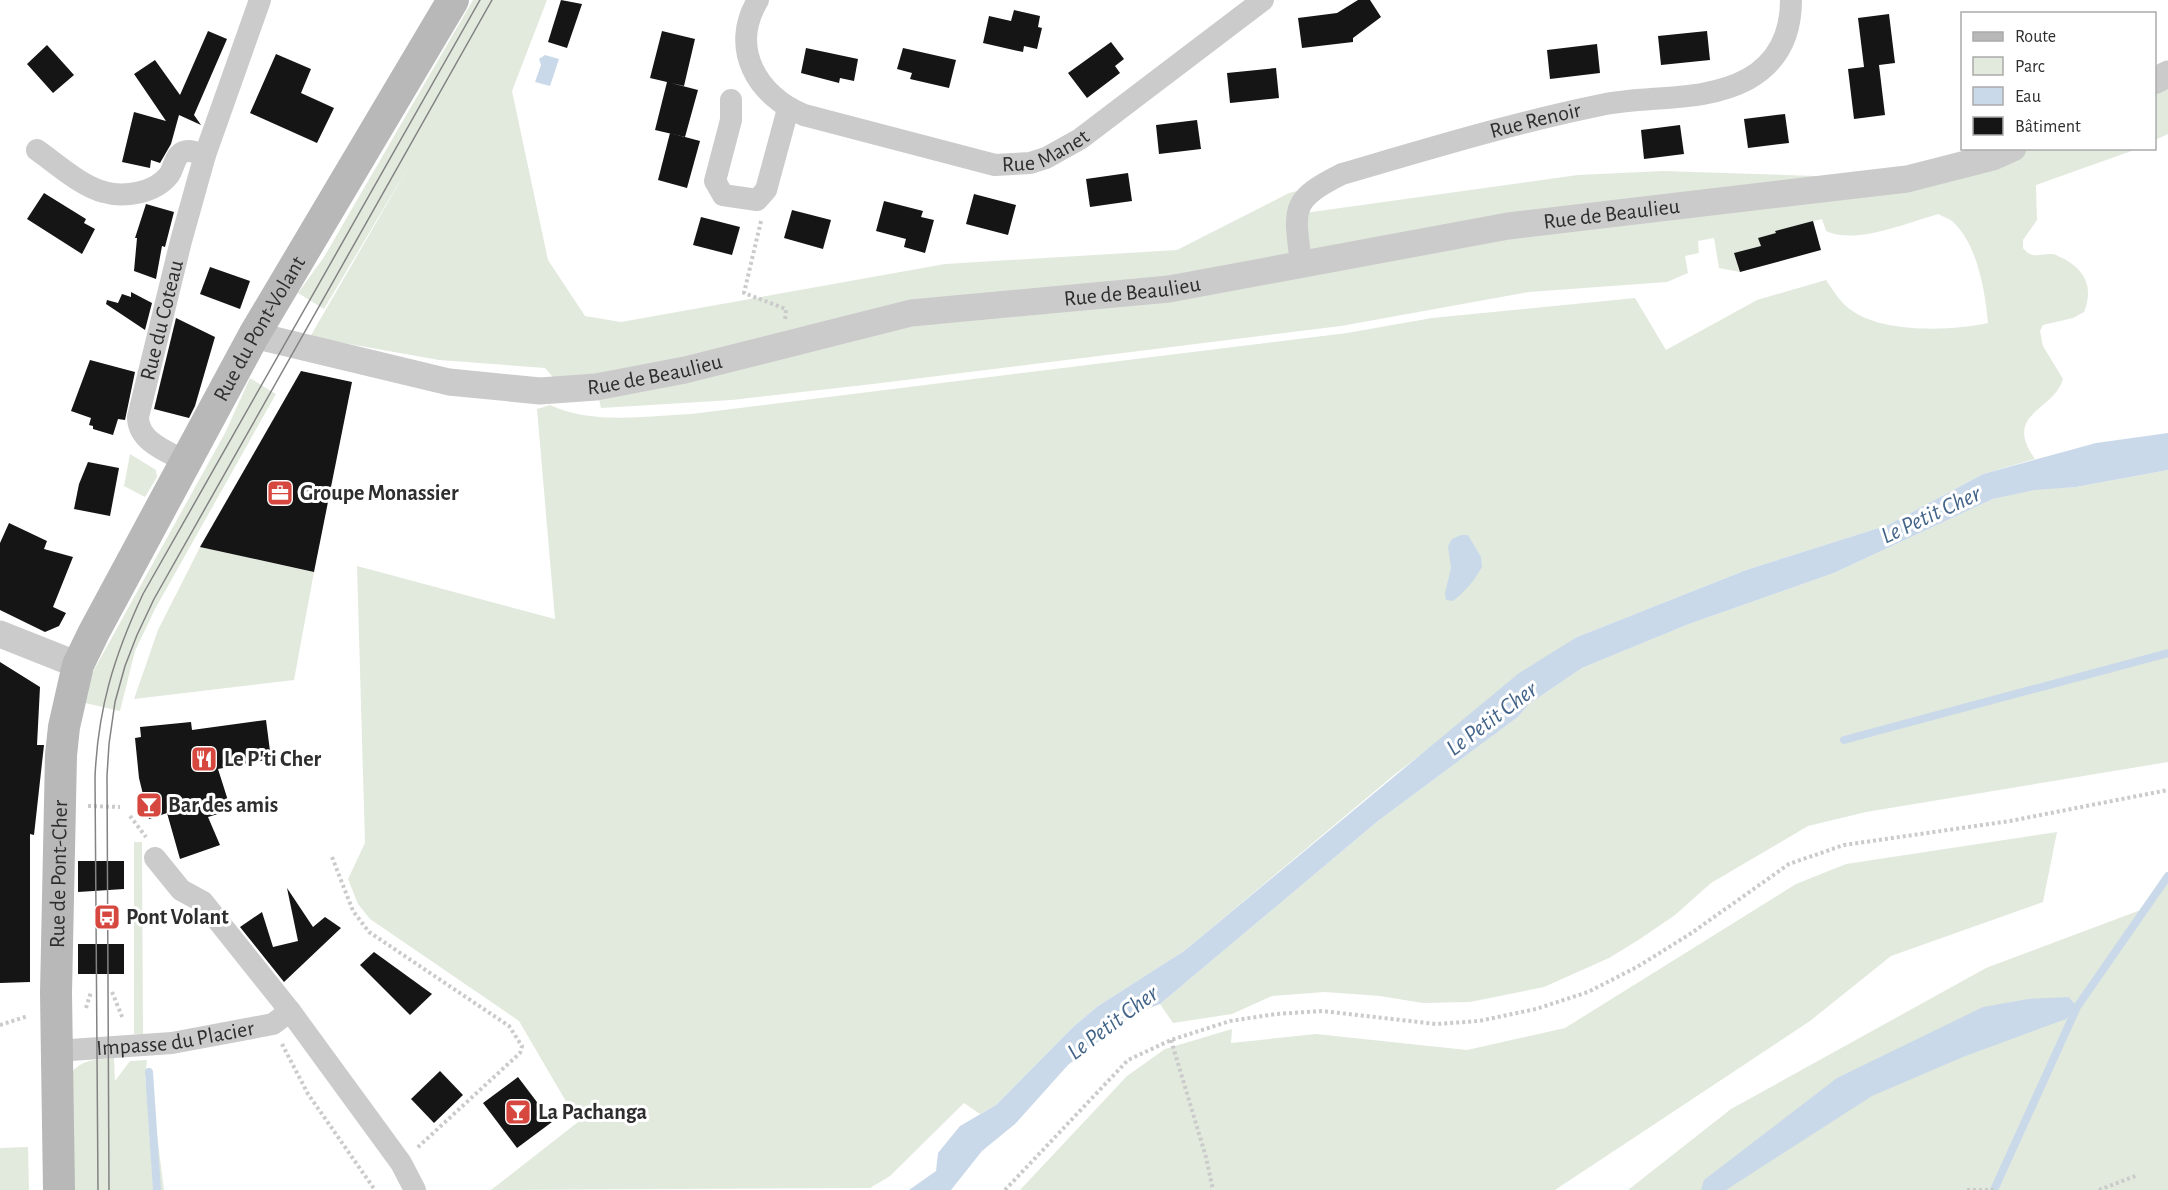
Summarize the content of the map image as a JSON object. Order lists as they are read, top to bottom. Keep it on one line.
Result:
{"streets":{"main road":["Rue du Pont-Volant","Rue de Pont-Cher"],"street":["Rue Renoir","Rue Manet","Rue de Beaulieu","Rue du Coteau","Impasse du Placier"]},"crossings":[["Rue Renoir","Rue de Beaulieu"],["Rue de Beaulieu","Rue du Pont-Volant"],["Rue du Coteau","Rue du Pont-Volant"],["Rue du Pont-Volant","Rue de Pont-Cher"],["Rue de Pont-Cher","Impasse du Placier"]],"water":["Le Petit Cher"],"places":{"office":["Groupe Monassier"],"restaurant":["Le P'ti Cher"],"bar":["Bar des amis","La Pachanga"],"bus stop":["Pont Volant"]},"legend":["Route","Parc","Eau","Bâtiment"]}
